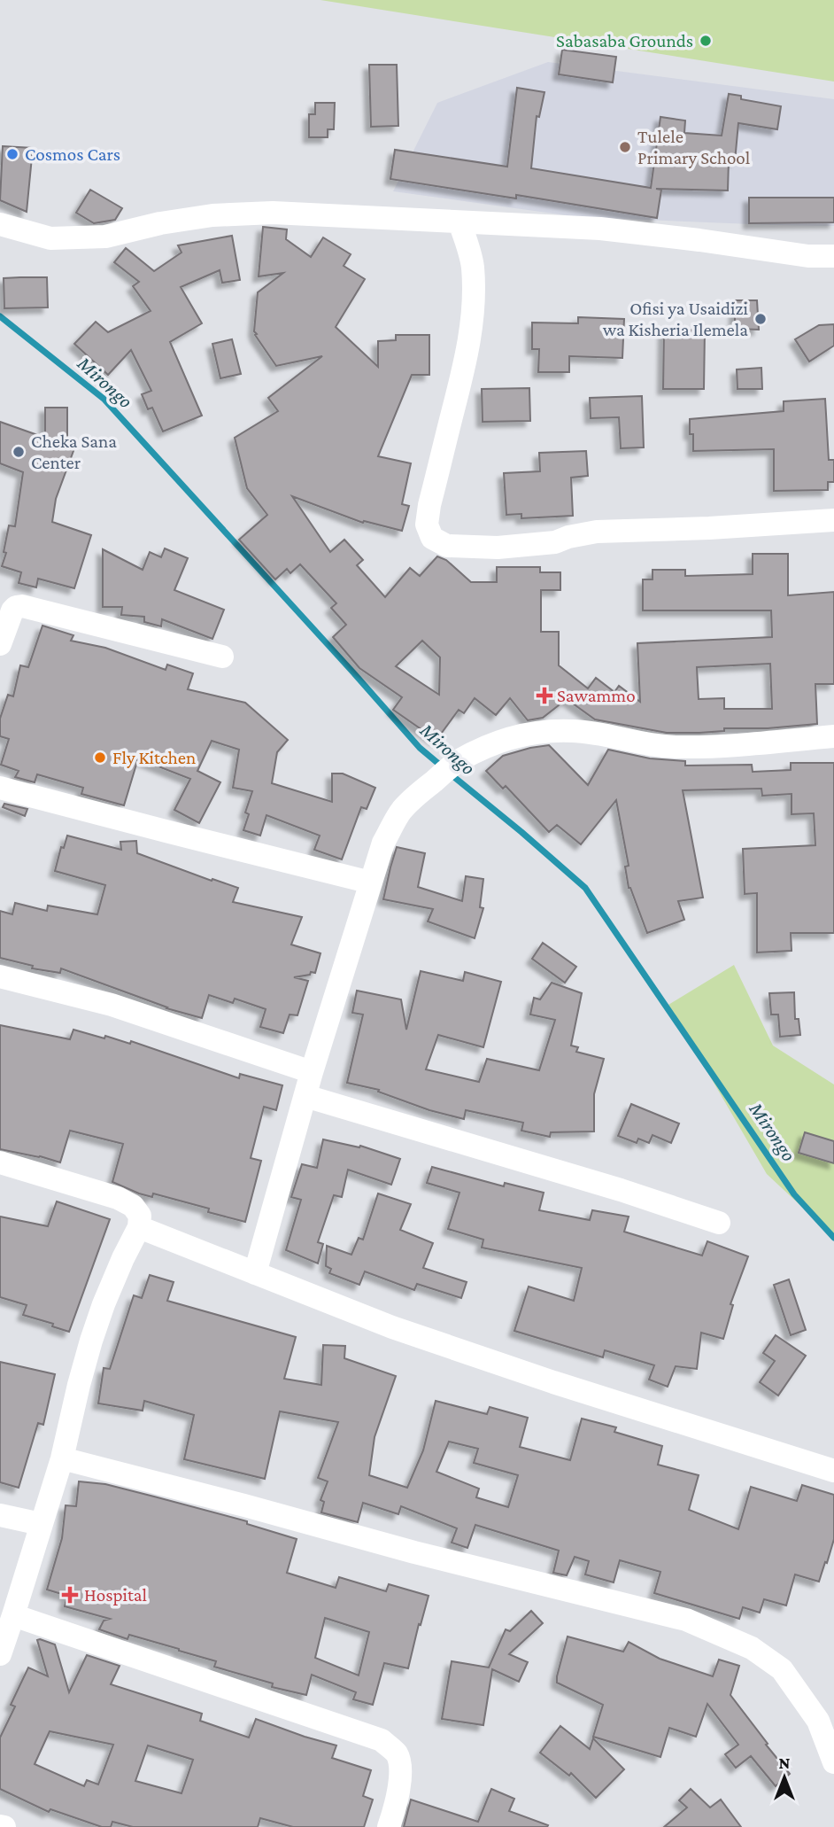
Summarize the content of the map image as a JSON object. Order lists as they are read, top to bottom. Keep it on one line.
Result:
{"water":["Mirongo"],"places":{"other":["Sabasaba Grounds","Tulele Primary School","Cosmos Cars","Ofisi ya Usaidizi wa Kisheria Ilemela","Cheka Sana Center","Fly Kitchen"],"health":["Sawammo","Hospital"]},"north":"top"}
